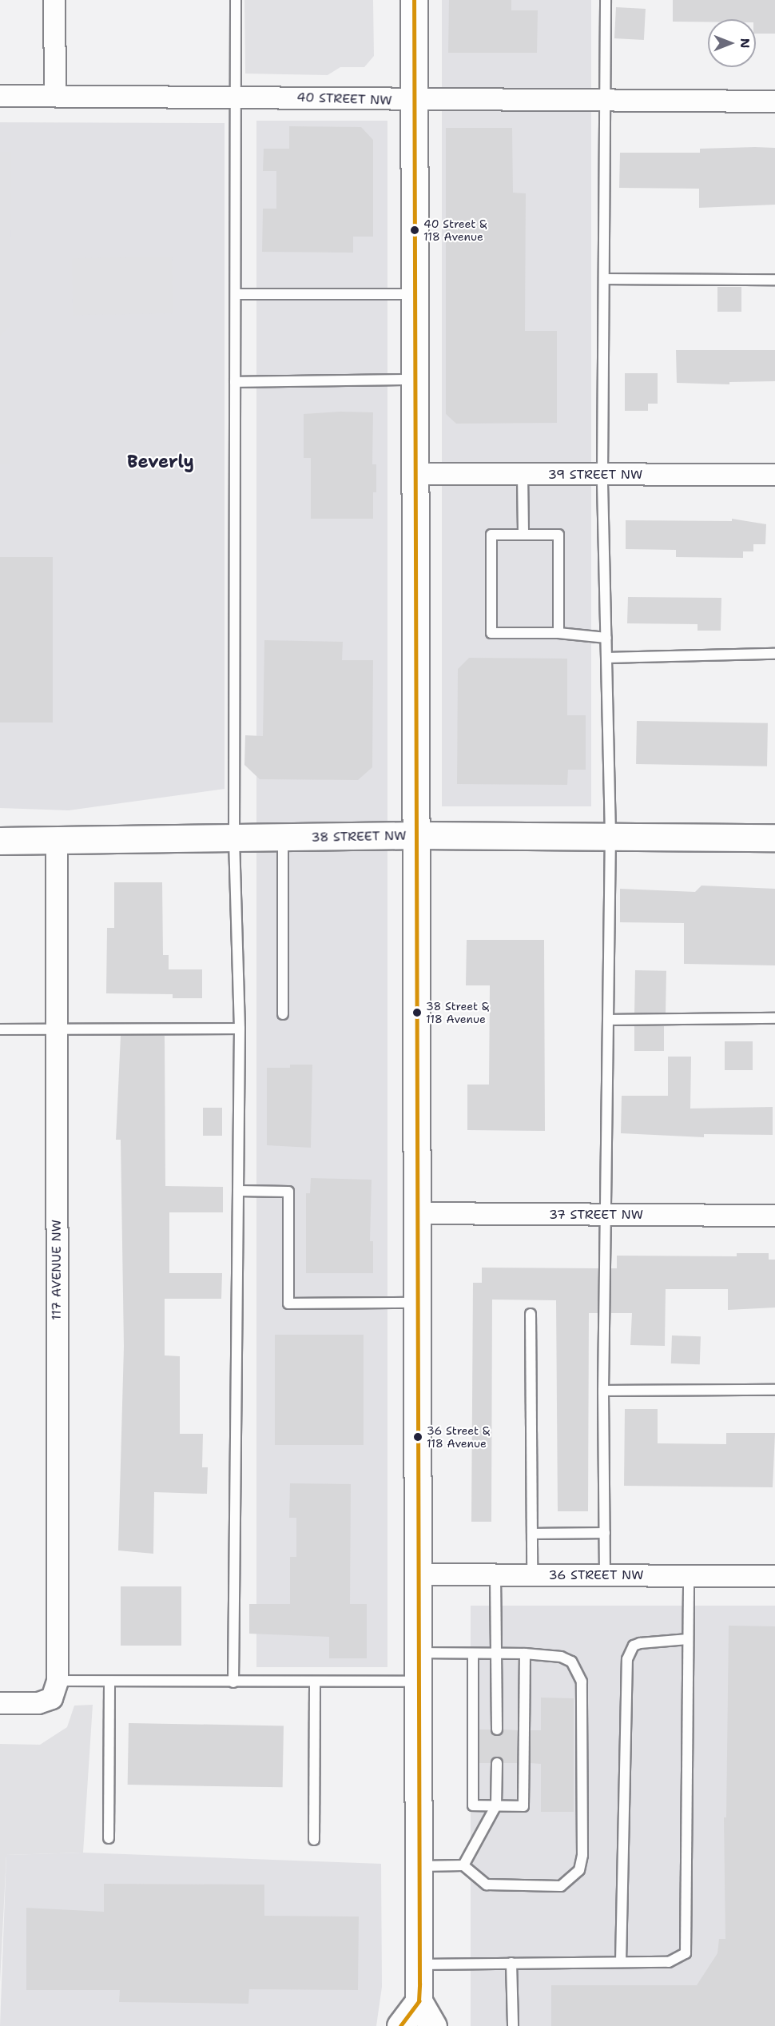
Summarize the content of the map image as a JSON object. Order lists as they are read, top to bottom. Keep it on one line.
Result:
{"streets":{"main road":["38 STREET NW"],"street":["40 STREET NW","39 STREET NW","37 STREET NW","117 AVENUE NW","36 STREET NW"]},"crossings":[["38 STREET NW","117 AVENUE NW"]],"districts":["Beverly"],"places":["40 Street & 118 Avenue","38 Street & 118 Avenue","36 Street & 118 Avenue"],"north":"right"}
